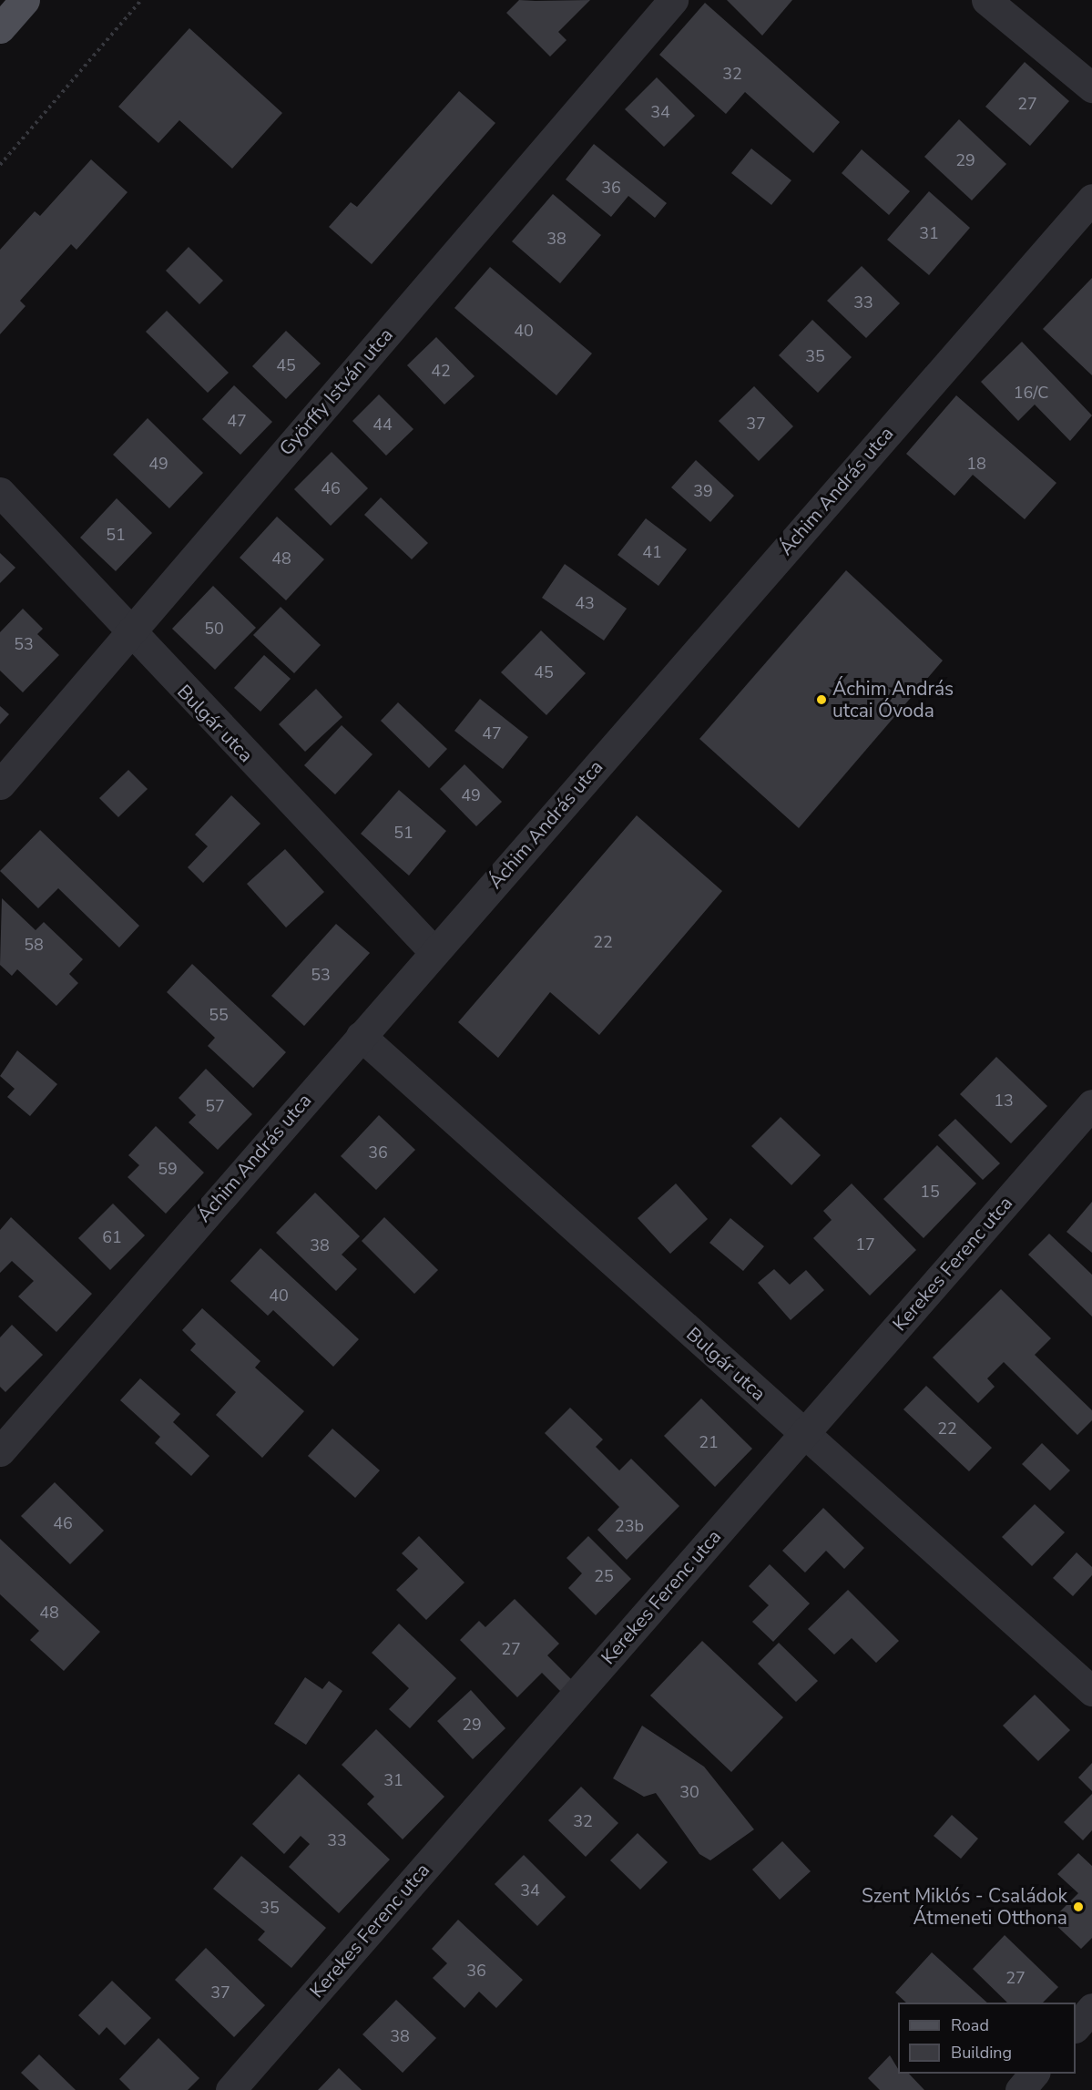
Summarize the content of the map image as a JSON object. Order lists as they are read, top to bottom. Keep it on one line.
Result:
{"streets":{"street":["Györffy István utca","Áchim András utca","Bulgár utca","Kerekes Ferenc utca"]},"crossings":[["Györffy István utca","Bulgár utca"],["Áchim András utca","Bulgár utca"],["Bulgár utca","Kerekes Ferenc utca"]],"places":["Áchim András utcai Óvoda","Szent Miklós - Családok Átmeneti Otthona"],"house_numbers":["32","27","34","29","36","31","38","33","40","35","45","42","16/C","47","37","44","49","18","46","39","51","41","48","43","50","53","45","47","49","51","22","58","53","55","13","57","36","59","15","61","17","38","40","22","21","46","23b","25","48","27","29","31","30","32","33","34","35","36","27","37","38"],"legend":["Road","Building"]}
